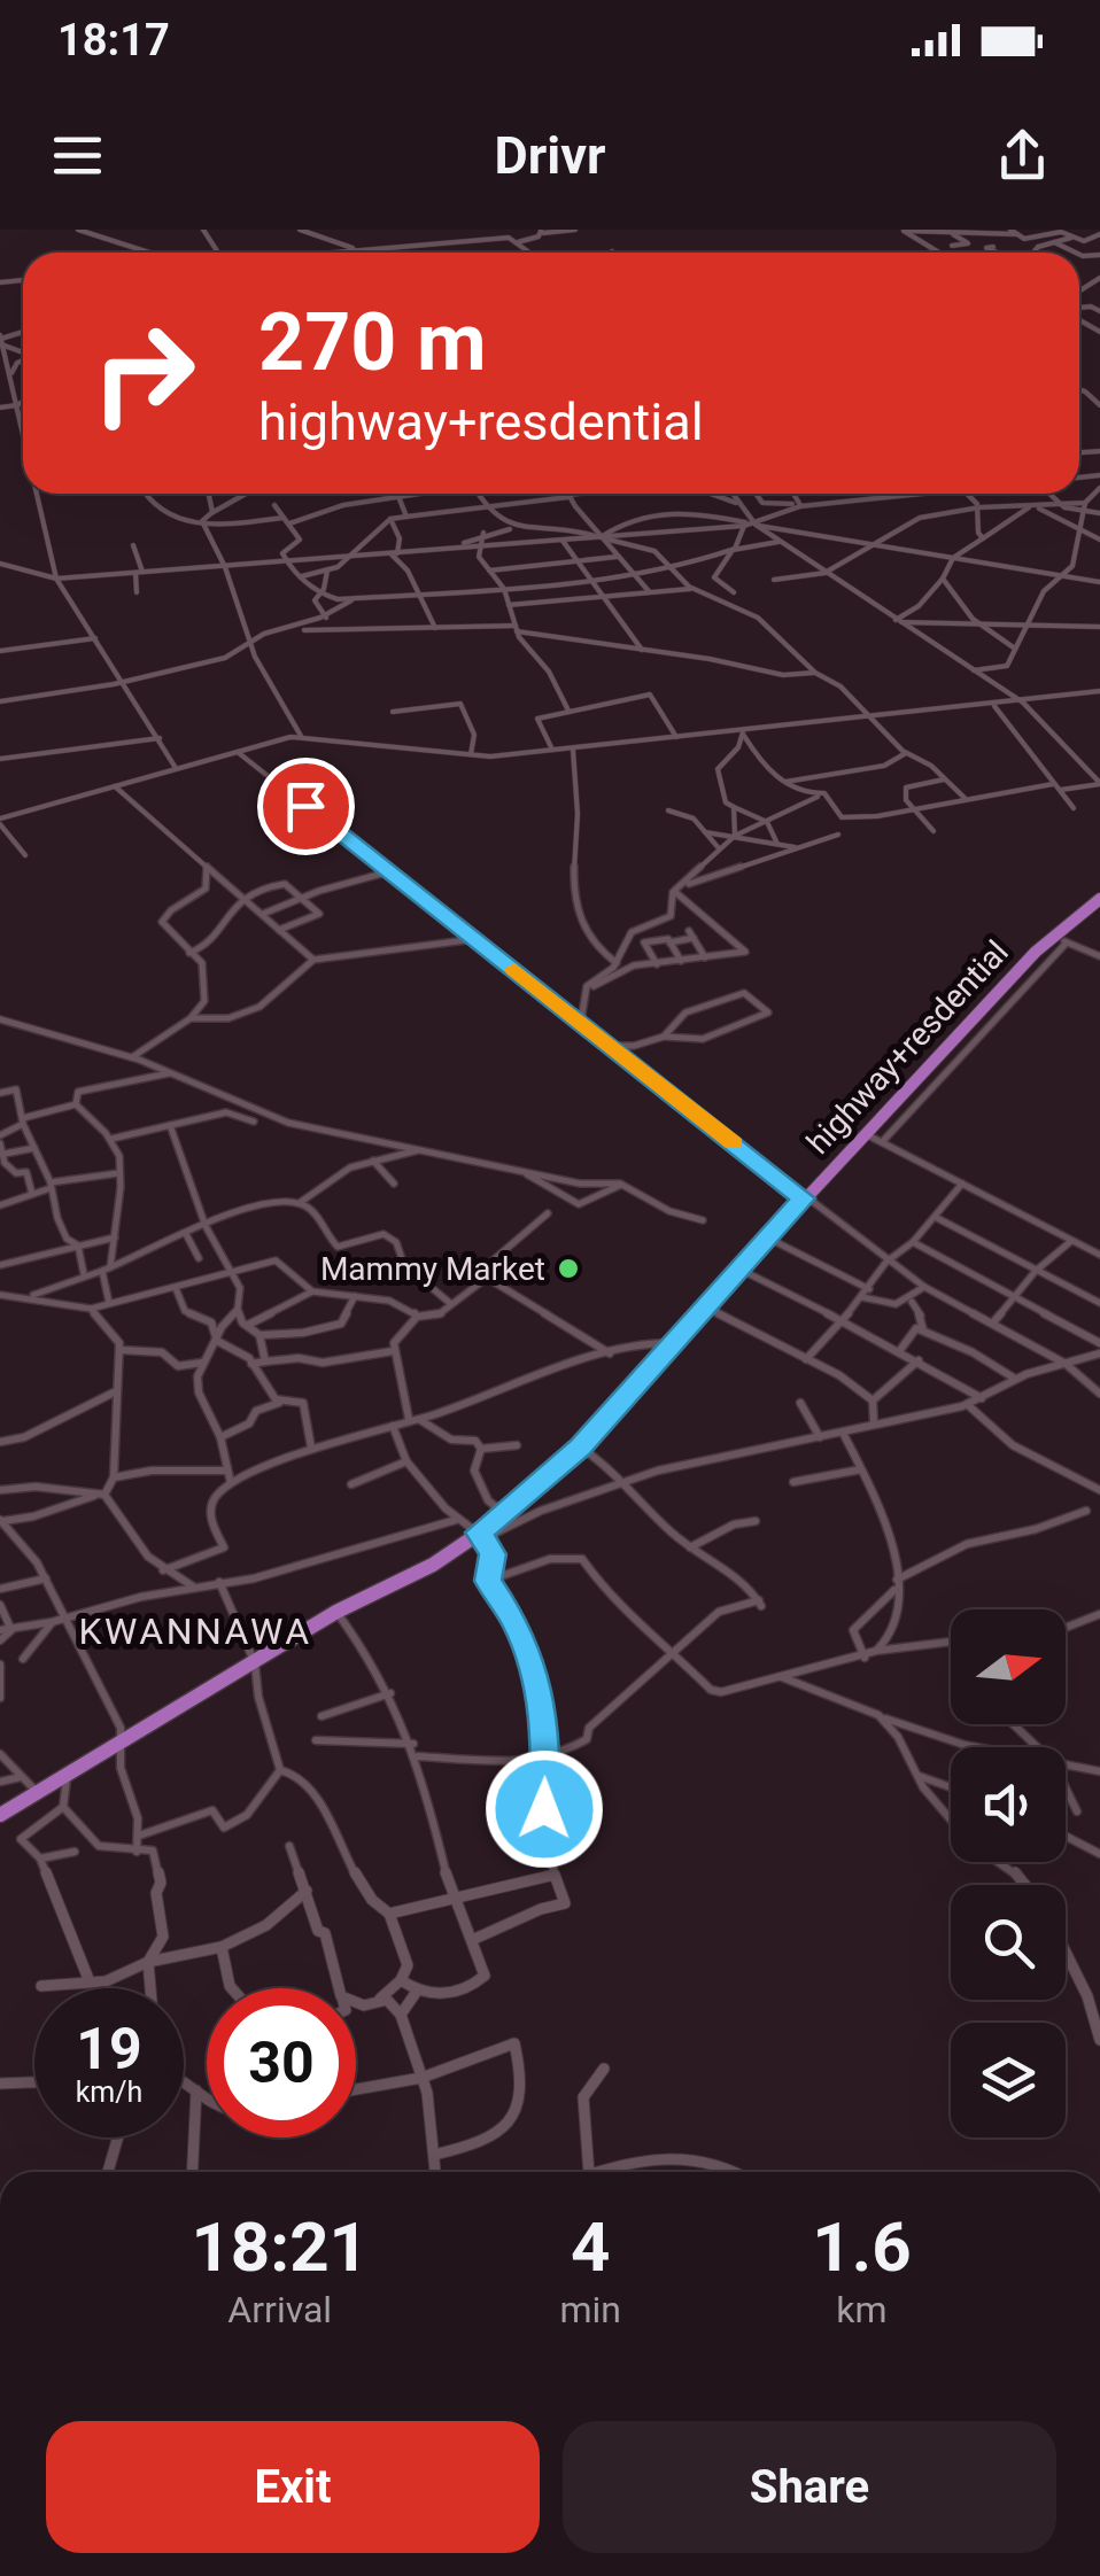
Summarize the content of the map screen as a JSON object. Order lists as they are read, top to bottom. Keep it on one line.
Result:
{"streets":{"highway":["highway+resdential"]},"districts":["KWANNAWA"],"places":["Mammy Market"],"north":"right","page":{"status":"18:17","header":"Drivr","turn":["270 m","highway+resdential"],"speed":"19 km/h","limit":"30","eta":["18:21","Arrival","4","min","1.6","km"],"buttons":["Exit","Share"]}}
